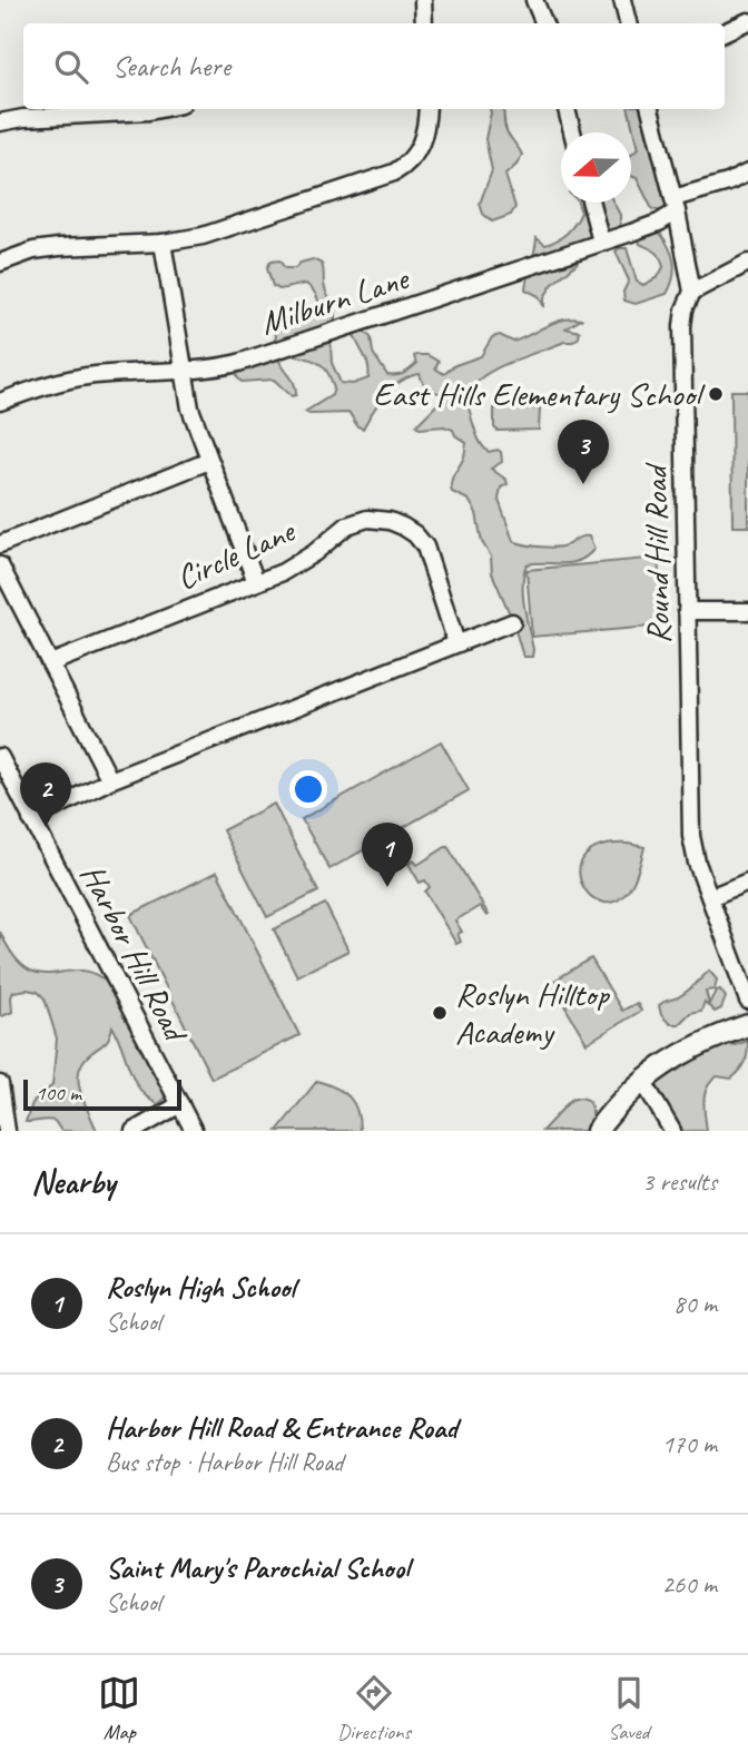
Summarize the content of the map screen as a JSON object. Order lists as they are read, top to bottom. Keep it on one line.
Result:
{"streets":{"street":["Milburn Lane","Circle Lane","Round Hill Road","Harbor Hill Road"]},"crossings":[["Milburn Lane","Round Hill Road"]],"places":["East Hills Elementary School","Roslyn Hilltop Academy"],"scale_bar":"100 m","north":"left","page":{"search":"Search here","pins":["3","2","1"],"scale":"100 m","heading":["Nearby","3 results"],"list":[{"mark":"1","name":"Roslyn High School","note":"School","value":"80 m"},{"mark":"2","name":"Harbor Hill Road & Entrance Road","note":"Bus stop · Harbor Hill Road","value":"170 m"},{"mark":"3","name":"Saint Mary's Parochial School","note":"School","value":"260 m"}],"nav":["Map","Directions","Saved"]}}
